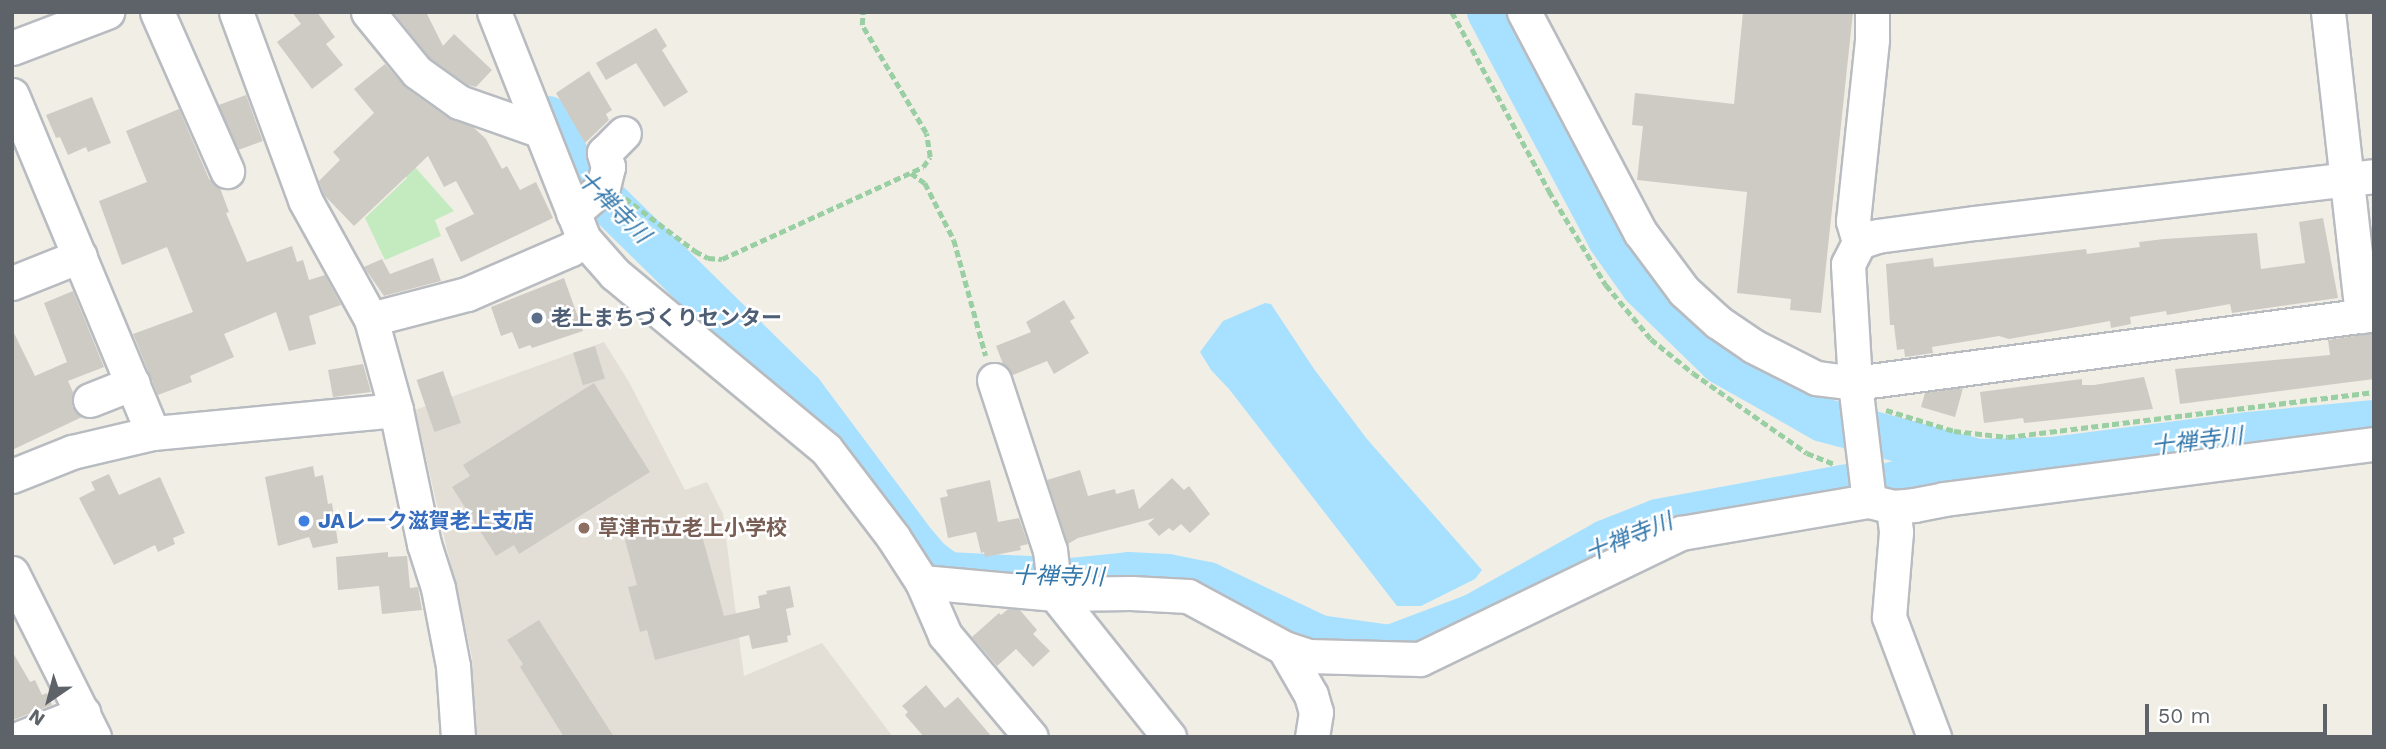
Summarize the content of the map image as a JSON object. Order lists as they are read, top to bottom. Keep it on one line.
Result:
{"water":["十禅寺川"],"places":["老上まちづくりセンター","JAレーク滋賀老上支店","草津市立老上小学校"],"scale_bar":"50 m","north":"bottom left"}
